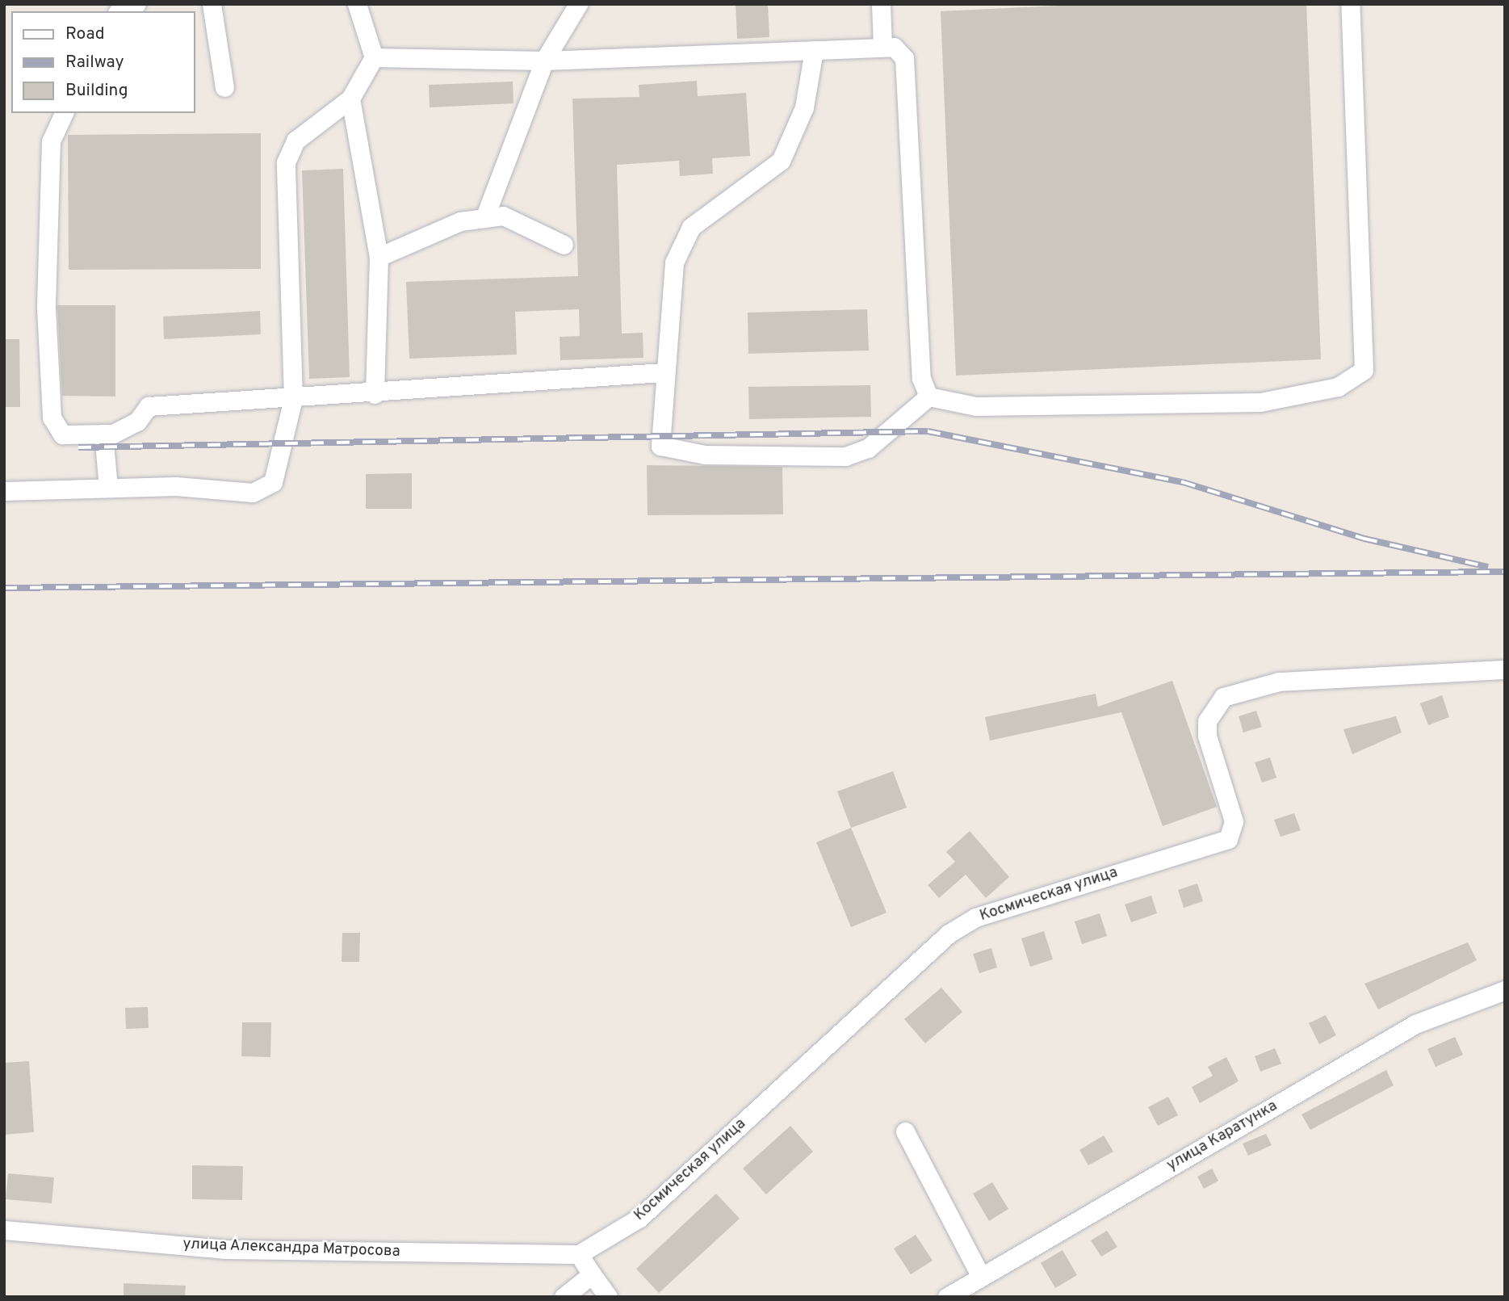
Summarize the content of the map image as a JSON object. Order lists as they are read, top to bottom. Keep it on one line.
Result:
{"streets":{"street":["Космическая улица","улица Каратунка","улица Александра Матросова"]},"crossings":[["Космическая улица","улица Александра Матросова"]],"legend":["Road","Railway","Building"]}
